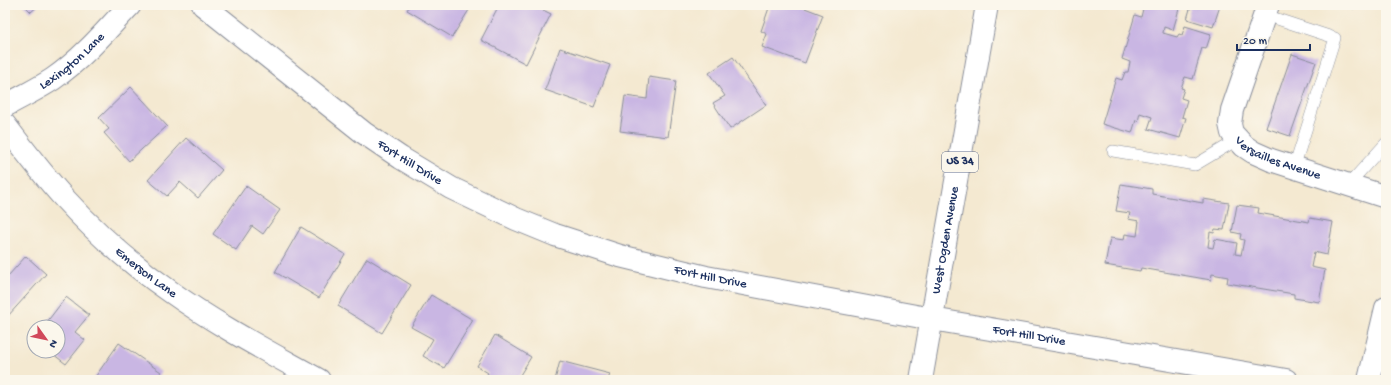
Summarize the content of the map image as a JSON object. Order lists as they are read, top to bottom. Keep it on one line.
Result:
{"streets":{"street":["Lexington Lane","Versailles Avenue","Fort Hill Drive","US 34","West Ogden Avenue","Emerson Lane"]},"crossings":[["Fort Hill Drive","West Ogden Avenue"]],"scale_bar":"20 m","north":"bottom right"}
